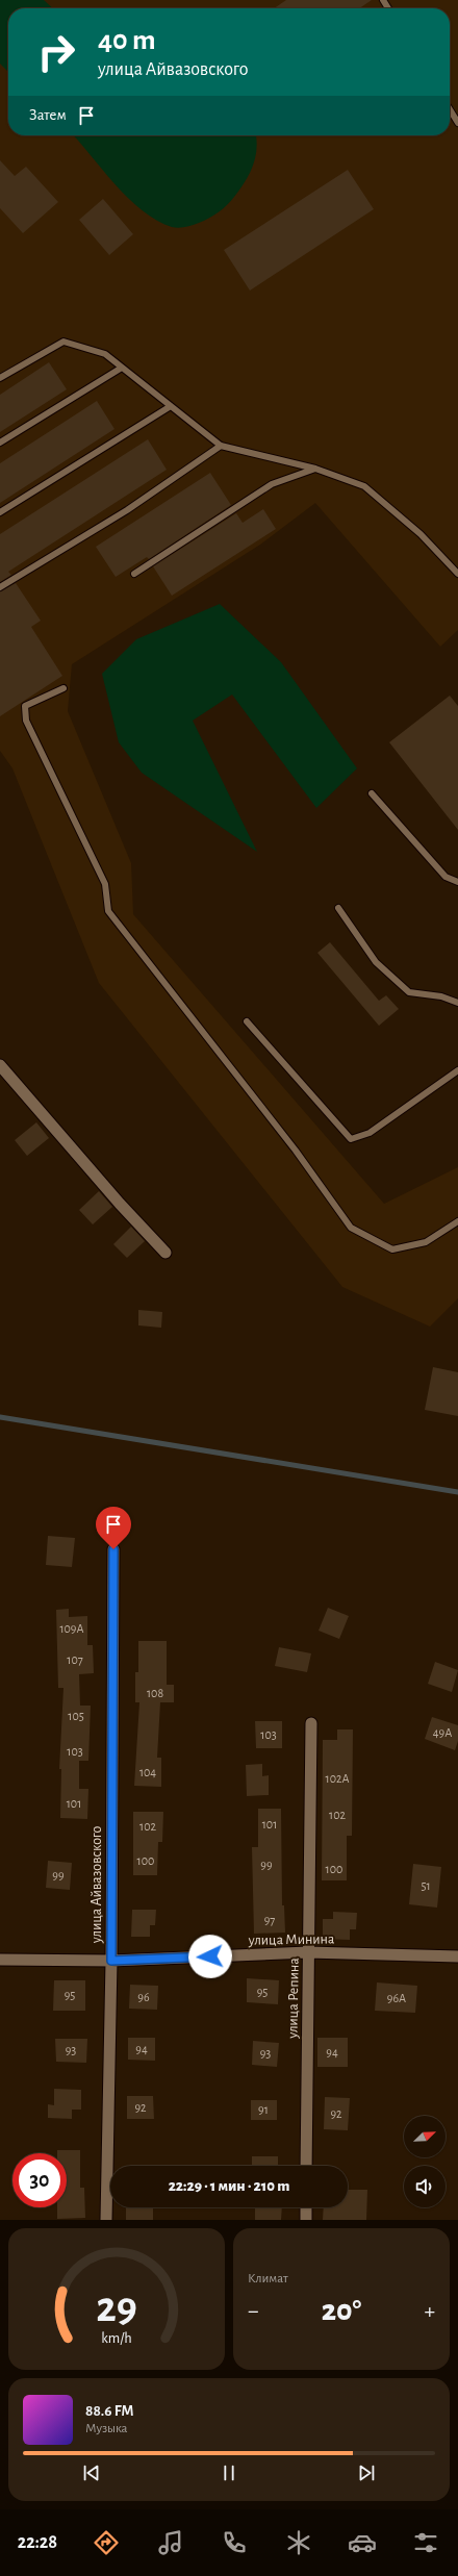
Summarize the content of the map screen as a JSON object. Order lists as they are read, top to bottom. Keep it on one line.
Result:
{"streets":{"street":["улица Айвазовского","улица Минина","улица Репина"]},"crossings":[["улица Айвазовского","улица Минина"],["улица Минина","улица Репина"]],"house_numbers":["109А","107","108","105","49А","103","103","104","102А","101","102","101","102","100","99","100","99","51","97","95","95","96","96А","94","93","94","93","92","91","92"],"north":"top right","page":{"turn":["40 m","улица Айвазовского"],"then":"Затем","limit":"30","trip":"22:29 · 1 мин · 210 m","tile":"Климат","heat":["−","20°","+"],"song":["88.6 FM","Музыка"],"tabs":"22:28","gauge":["29","km/h"]}}
